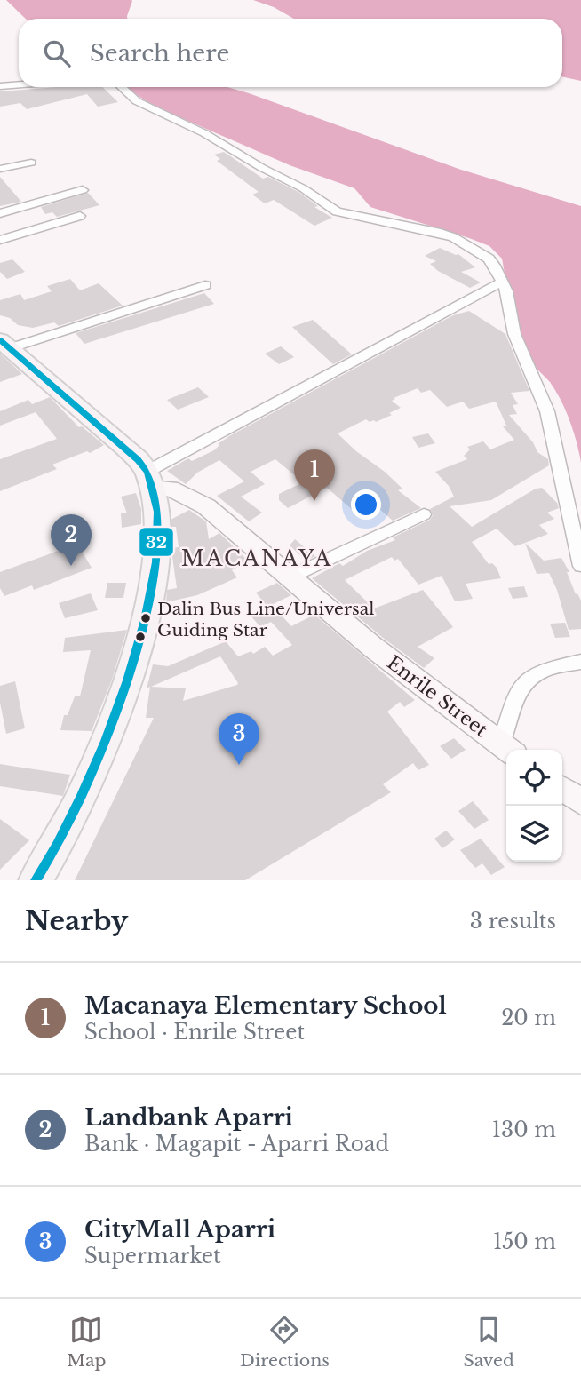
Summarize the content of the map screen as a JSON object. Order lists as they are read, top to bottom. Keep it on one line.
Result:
{"streets":{"street":["Enrile Street"]},"districts":["MACANAYA"],"places":["Dalin Bus Line/Universal Guiding Star"],"lines":["transit line 32"],"page":{"search":"Search here","pins":["1","2","3"],"heading":["Nearby","3 results"],"list":[{"mark":"1","name":"Macanaya Elementary School","note":"School · Enrile Street","value":"20 m"},{"mark":"2","name":"Landbank Aparri","note":"Bank · Magapit - Aparri Road","value":"130 m"},{"mark":"3","name":"CityMall Aparri","note":"Supermarket","value":"150 m"}],"nav":["Map","Directions","Saved"]}}
